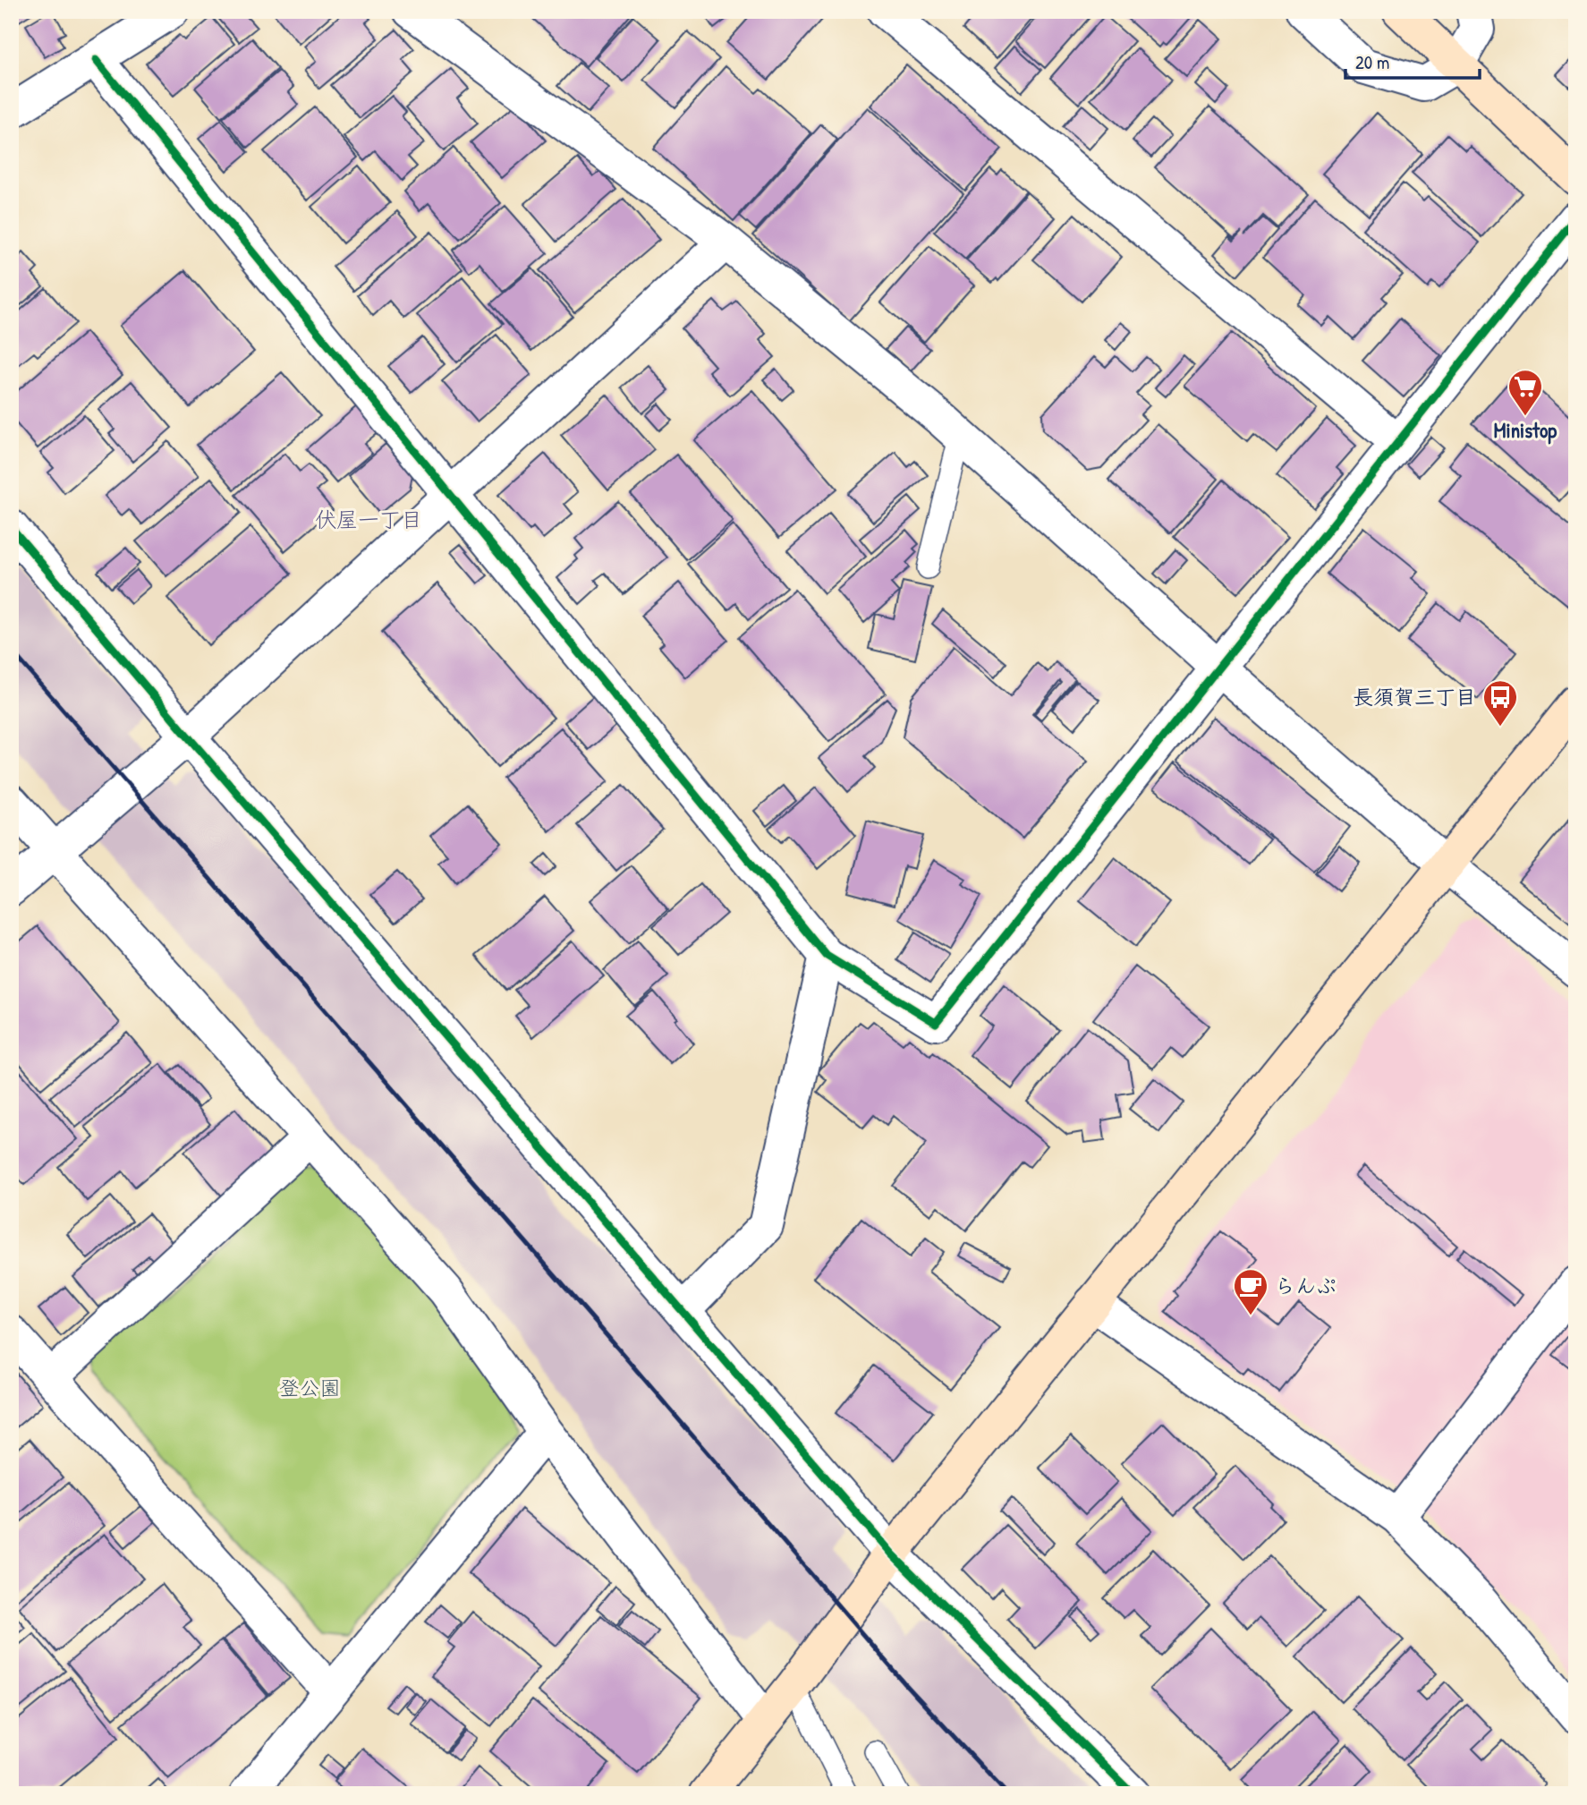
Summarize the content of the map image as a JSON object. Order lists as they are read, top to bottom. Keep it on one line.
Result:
{"districts":["伏屋一丁目"],"parks":["登公園"],"places":{"supermarket":["Ministop"],"bus stop":["長須賀三丁目"],"cafe":["らんぷ"]},"scale_bar":"20 m"}
